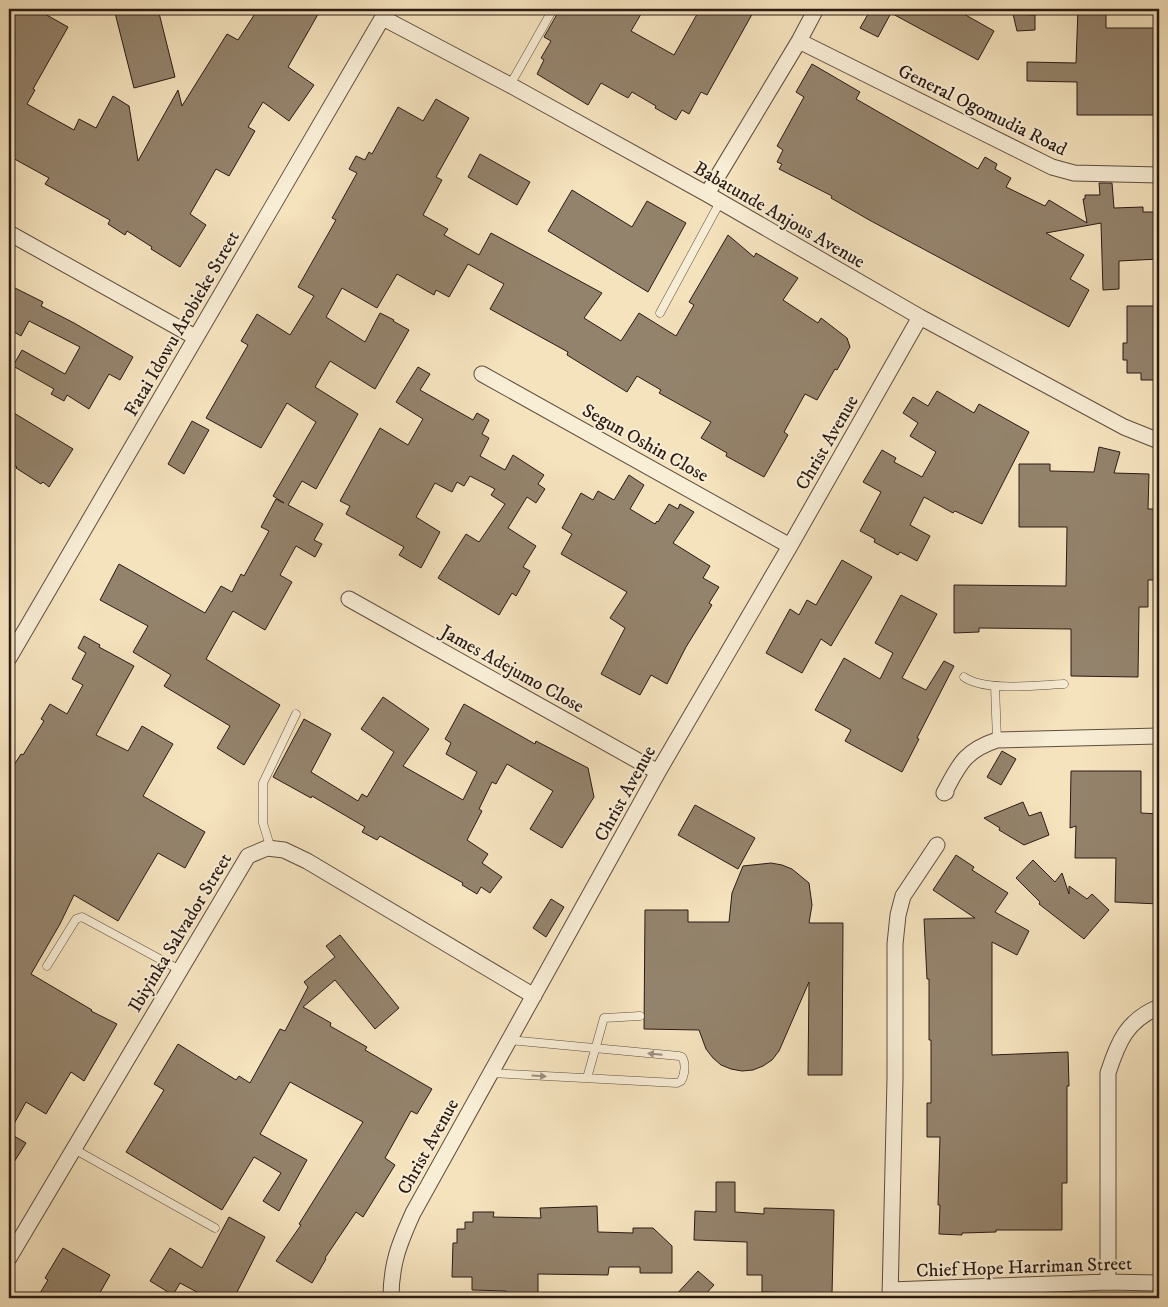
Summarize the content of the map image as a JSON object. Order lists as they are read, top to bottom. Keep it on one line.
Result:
{"streets":{"street":["General Ogomudia Road","Babatunde Anjous Avenue","Fatai Idowu Arobieke Street","Segun Oshin Close","Christ Avenue","James Adejumo Close","Ibiyinka Salvador Street","Chief Hope Harriman Street"]},"crossings":[["Babatunde Anjous Avenue","Fatai Idowu Arobieke Street"],["Babatunde Anjous Avenue","Christ Avenue"],["Segun Oshin Close","Christ Avenue"],["Christ Avenue","James Adejumo Close"]]}
